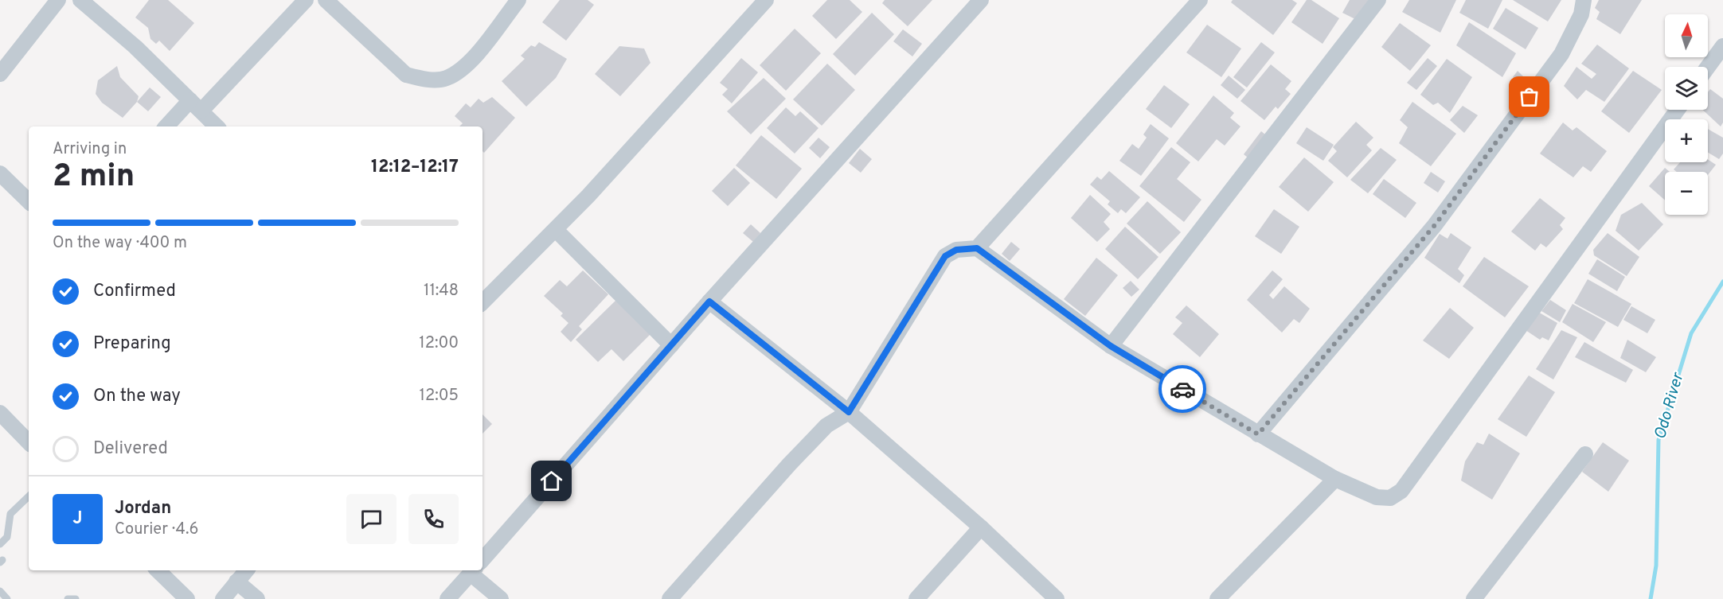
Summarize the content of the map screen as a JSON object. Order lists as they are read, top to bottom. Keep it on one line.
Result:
{"water":["Odo River"],"north":"top","page":{"map_buttons":["+","−"],"heading":["2 min","Arriving in","12:12–12:17"],"panel":["Jordan","Courier · 4.6"],"bar":"On the way · 400 m","list":[["Confirmed","11:48"],["Preparing","12:00"],["On the way","12:05"],"Delivered"],"round":"J"}}
